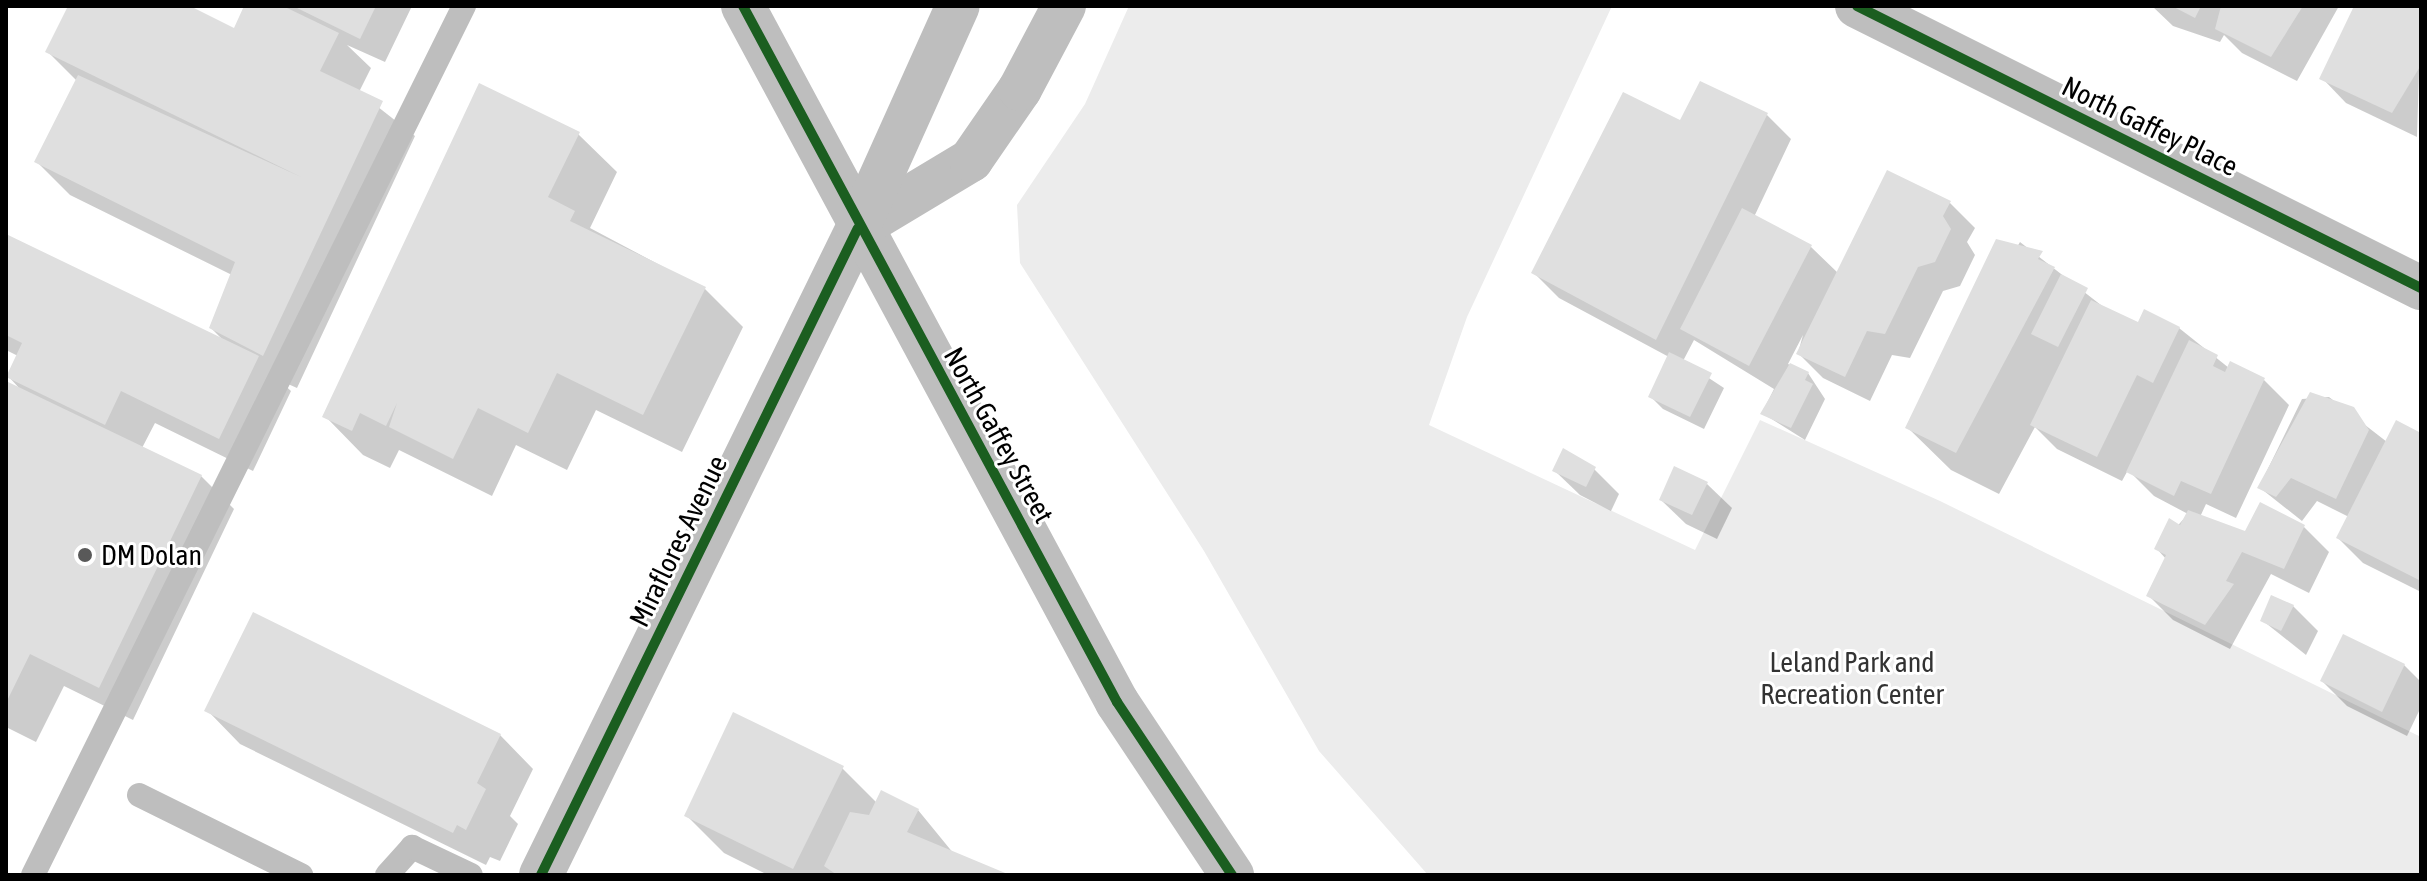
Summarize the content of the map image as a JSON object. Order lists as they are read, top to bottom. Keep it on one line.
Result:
{"streets":{"main road":["North Gaffey Place","North Gaffey Street","Miraflores Avenue"]},"crossings":[["North Gaffey Street","Miraflores Avenue"]],"parks":["Leland Park and Recreation Center"],"places":["DM Dolan"]}
